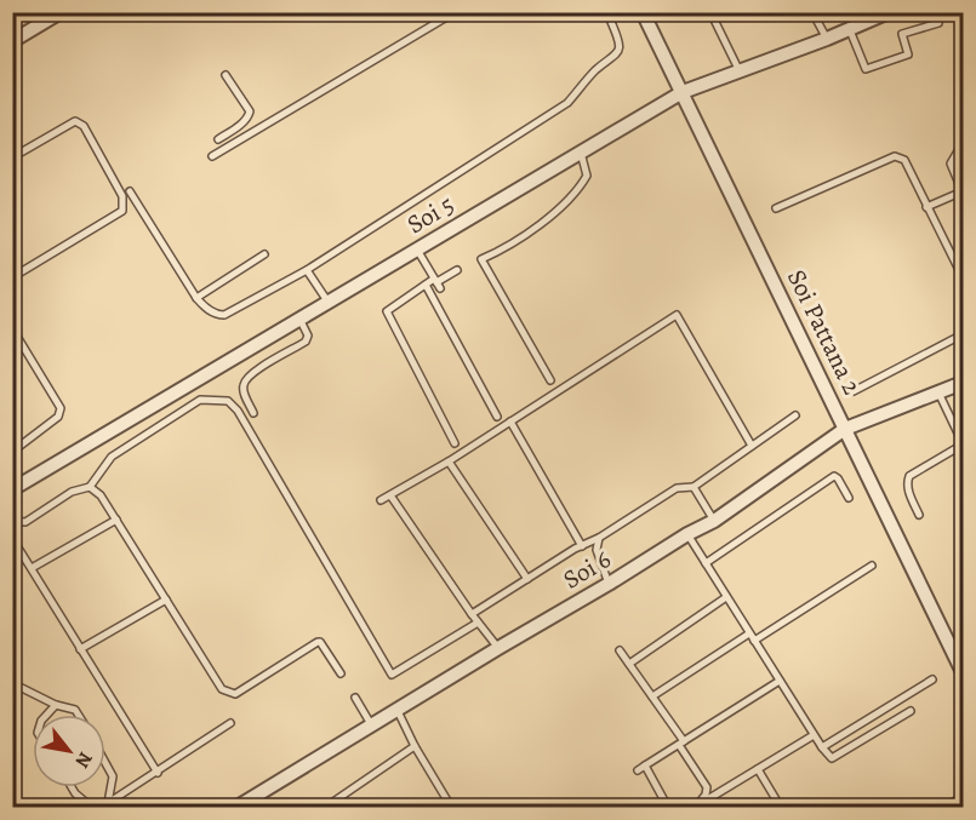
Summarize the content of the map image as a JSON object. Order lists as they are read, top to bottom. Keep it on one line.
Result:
{"streets":{"street":["Soi 5","Soi Pattana 2","Soi 6"]},"crossings":[["Soi 5","Soi Pattana 2"],["Soi Pattana 2","Soi 6"]],"north":"bottom right"}
